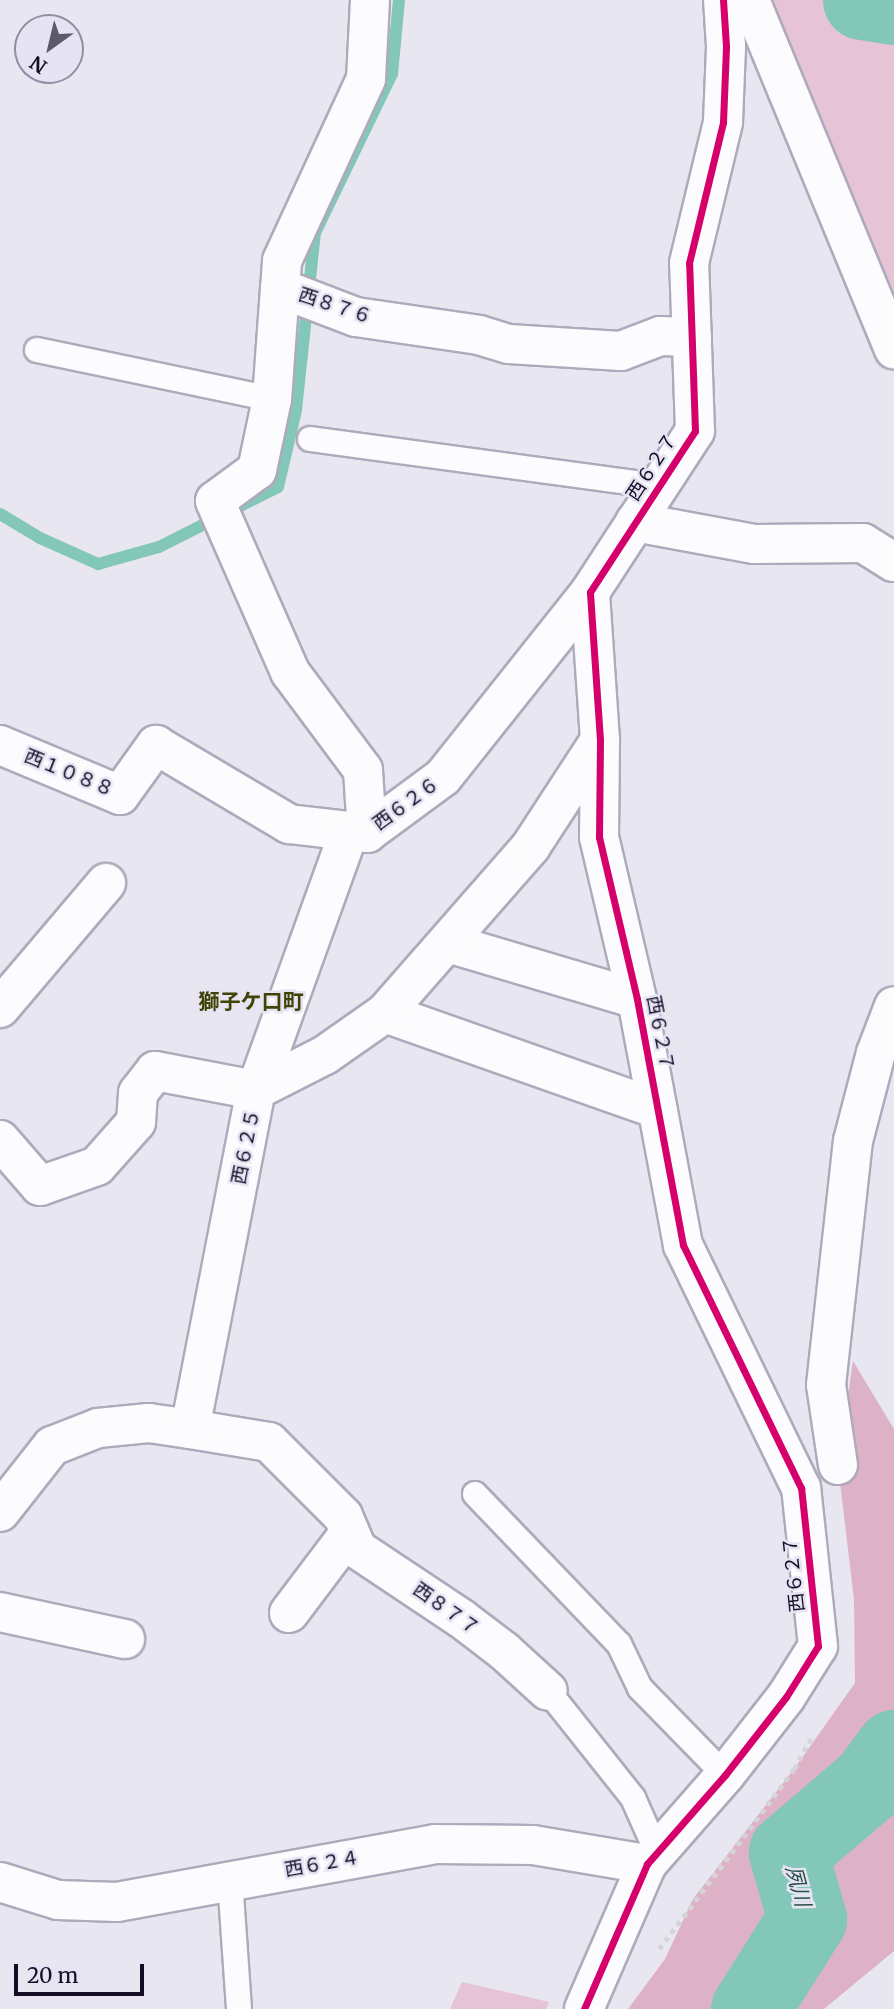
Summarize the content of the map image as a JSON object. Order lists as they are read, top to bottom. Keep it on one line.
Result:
{"streets":{"street":["西８７６","西６２７","西１０８８","西６２６","西６２５","西８７７","西６２４"]},"crossings":[["西８７６","西６２７"],["西６２７","西６２６"],["西６２７","西６２５"],["西６２７","西８７７"],["西６２７","西６２４"],["西１０８８","西６２６"],["西６２５","西８７７"],["西８７７","西６２４"]],"districts":["獅子ケ口町"],"water":["夙川"],"scale_bar":"20 m","north":"bottom left"}
